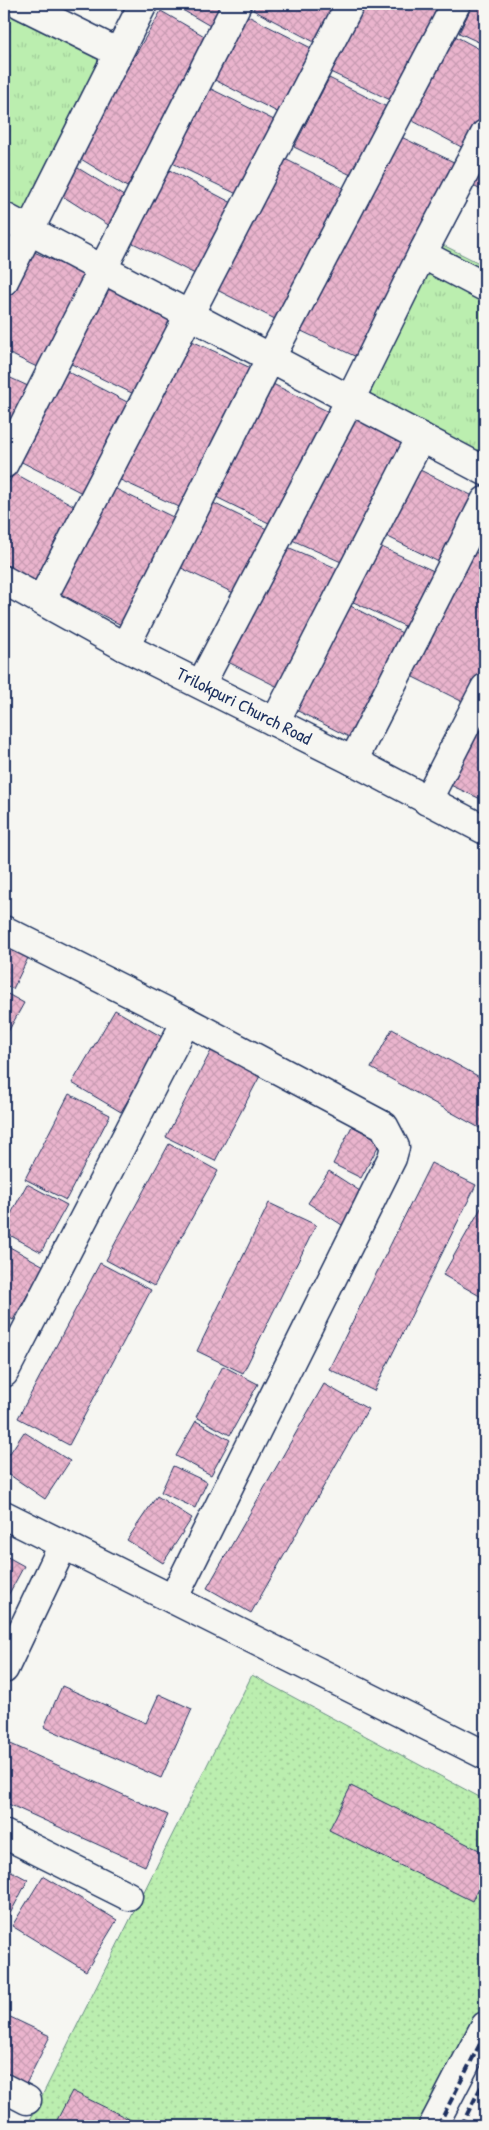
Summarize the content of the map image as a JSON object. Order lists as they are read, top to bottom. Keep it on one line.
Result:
{"streets":{"street":["Trilokpuri Church Road"]}}
